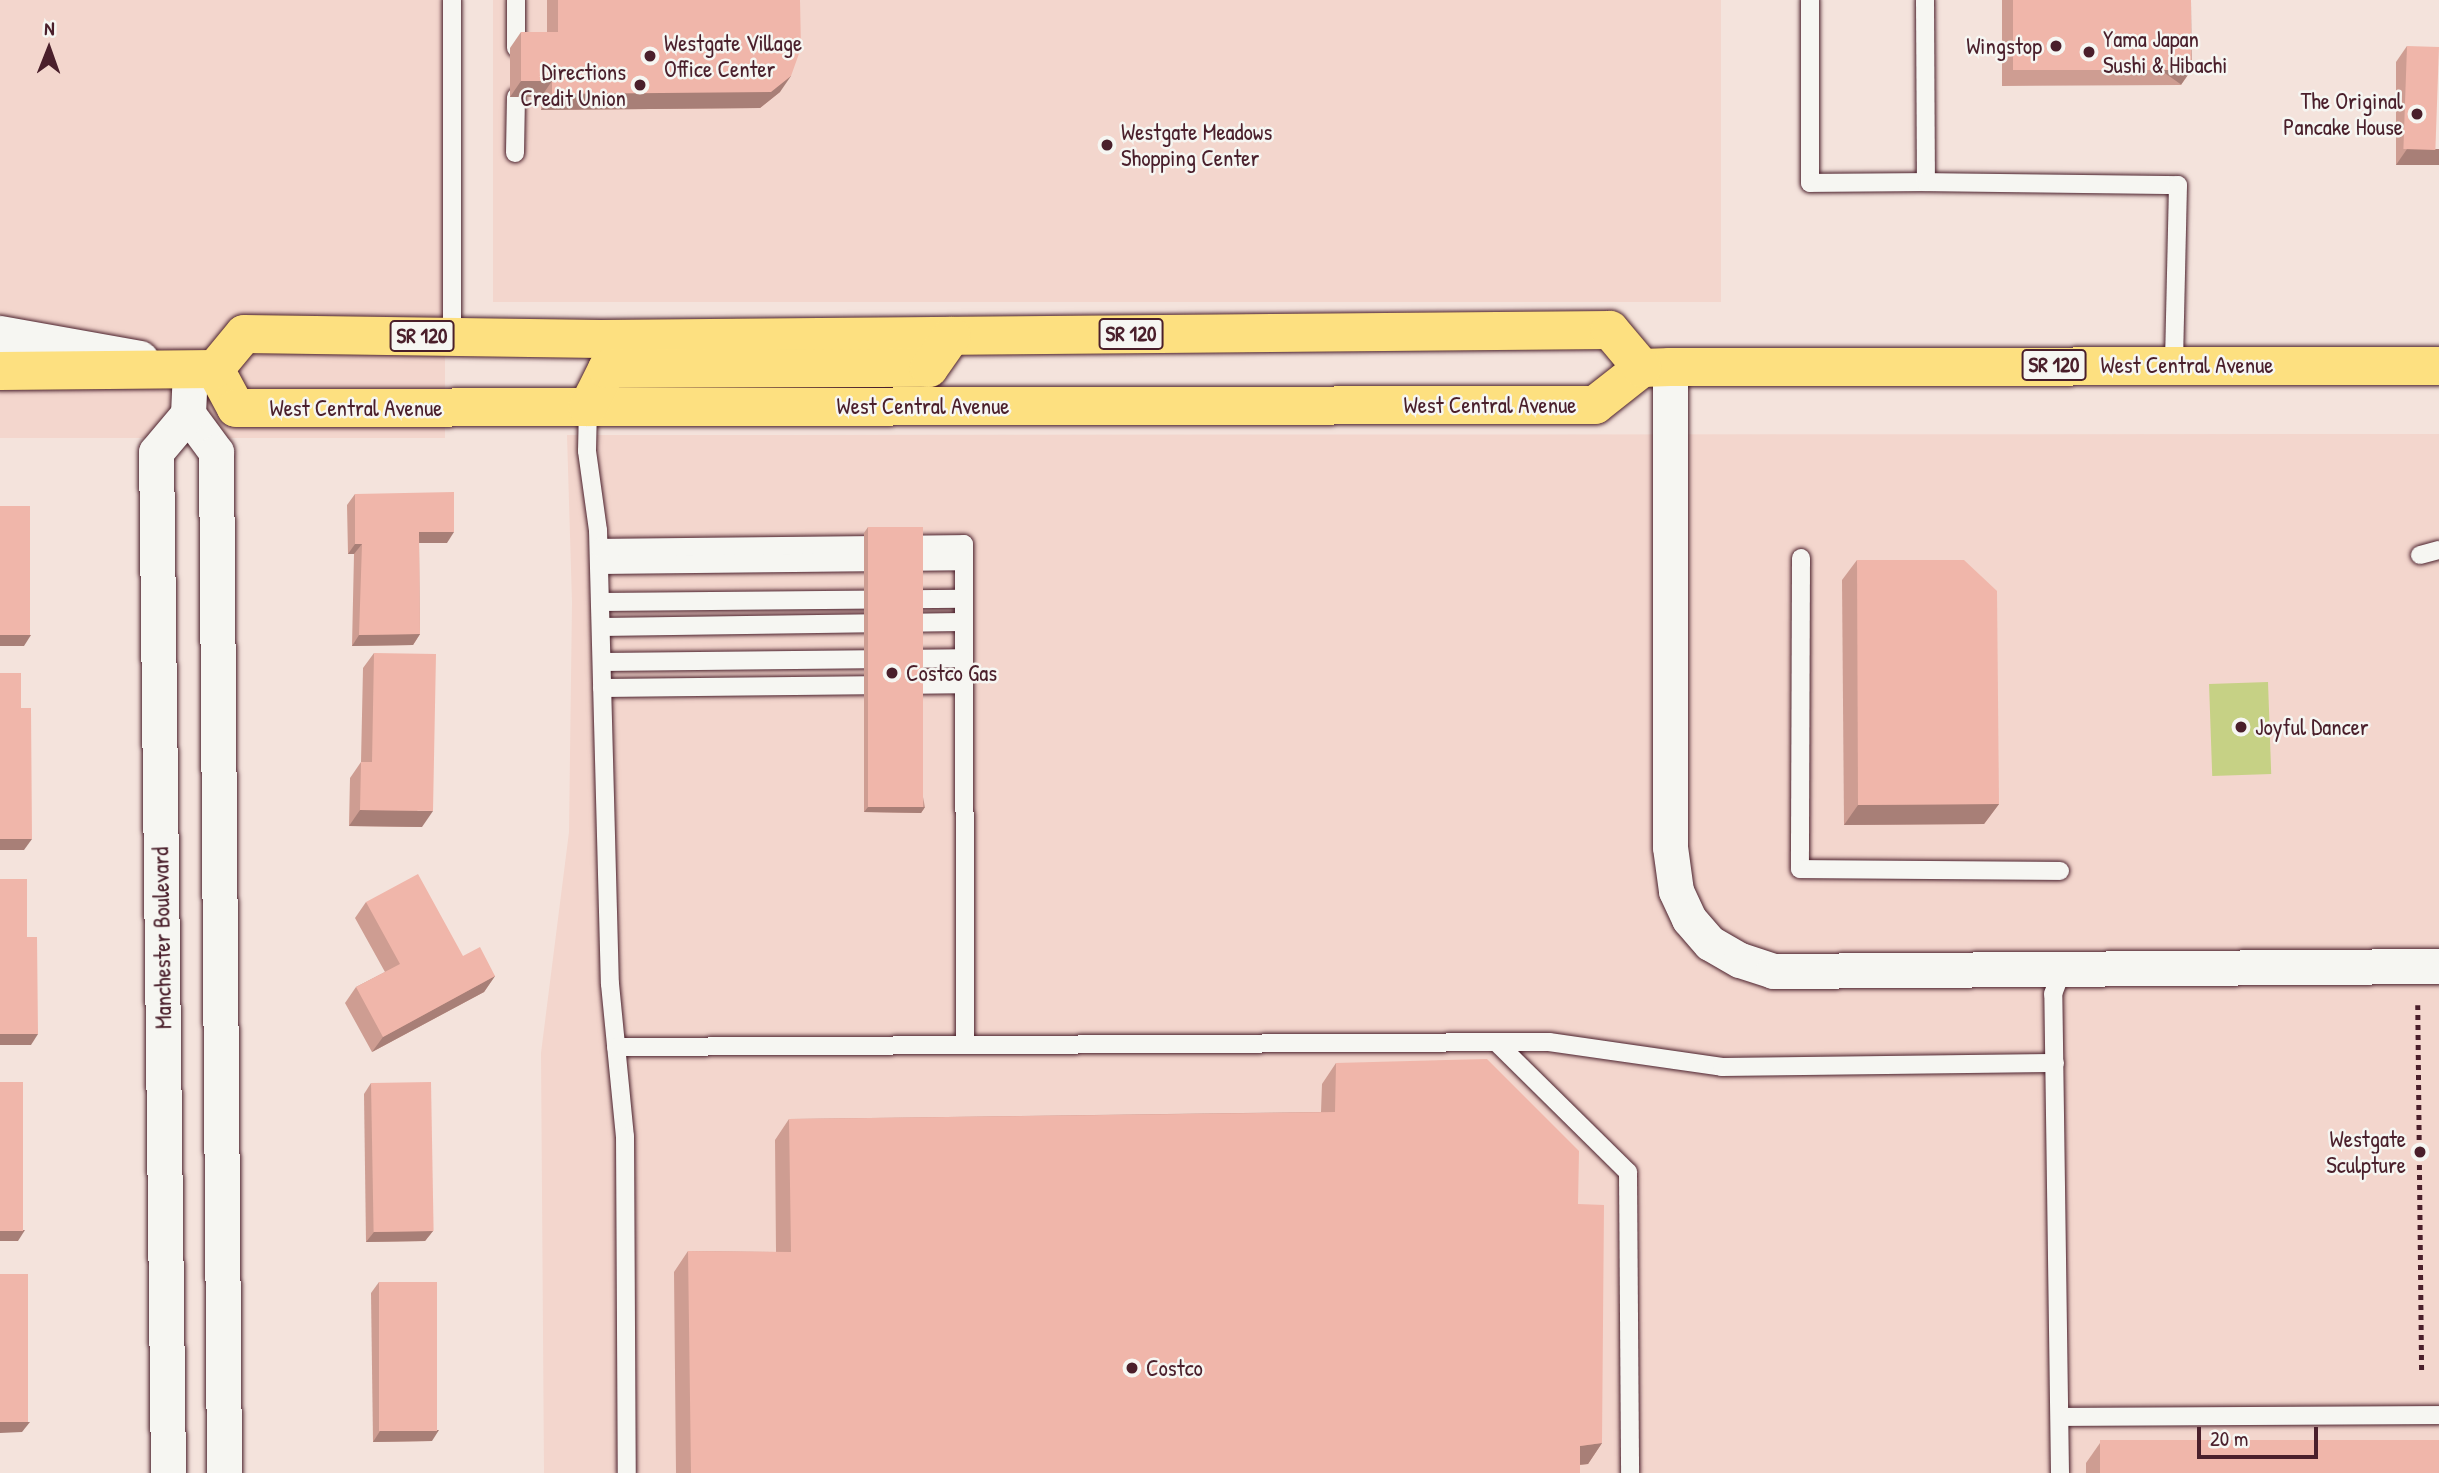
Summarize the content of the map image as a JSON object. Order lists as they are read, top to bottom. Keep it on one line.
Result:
{"streets":{"main road":["SR 120","West Central Avenue"],"street":["Manchester Boulevard"]},"crossings":[["SR 120","West Central Avenue"]],"places":["Wingstop","Yama Japan Sushi & Hibachi","Westgate Village Office Center","Directions Credit Union","The Original Pancake House","Westgate Meadows Shopping Center","Costco Gas","Joyful Dancer","Westgate Sculpture","Costco"],"scale_bar":"20 m","north":"top"}
